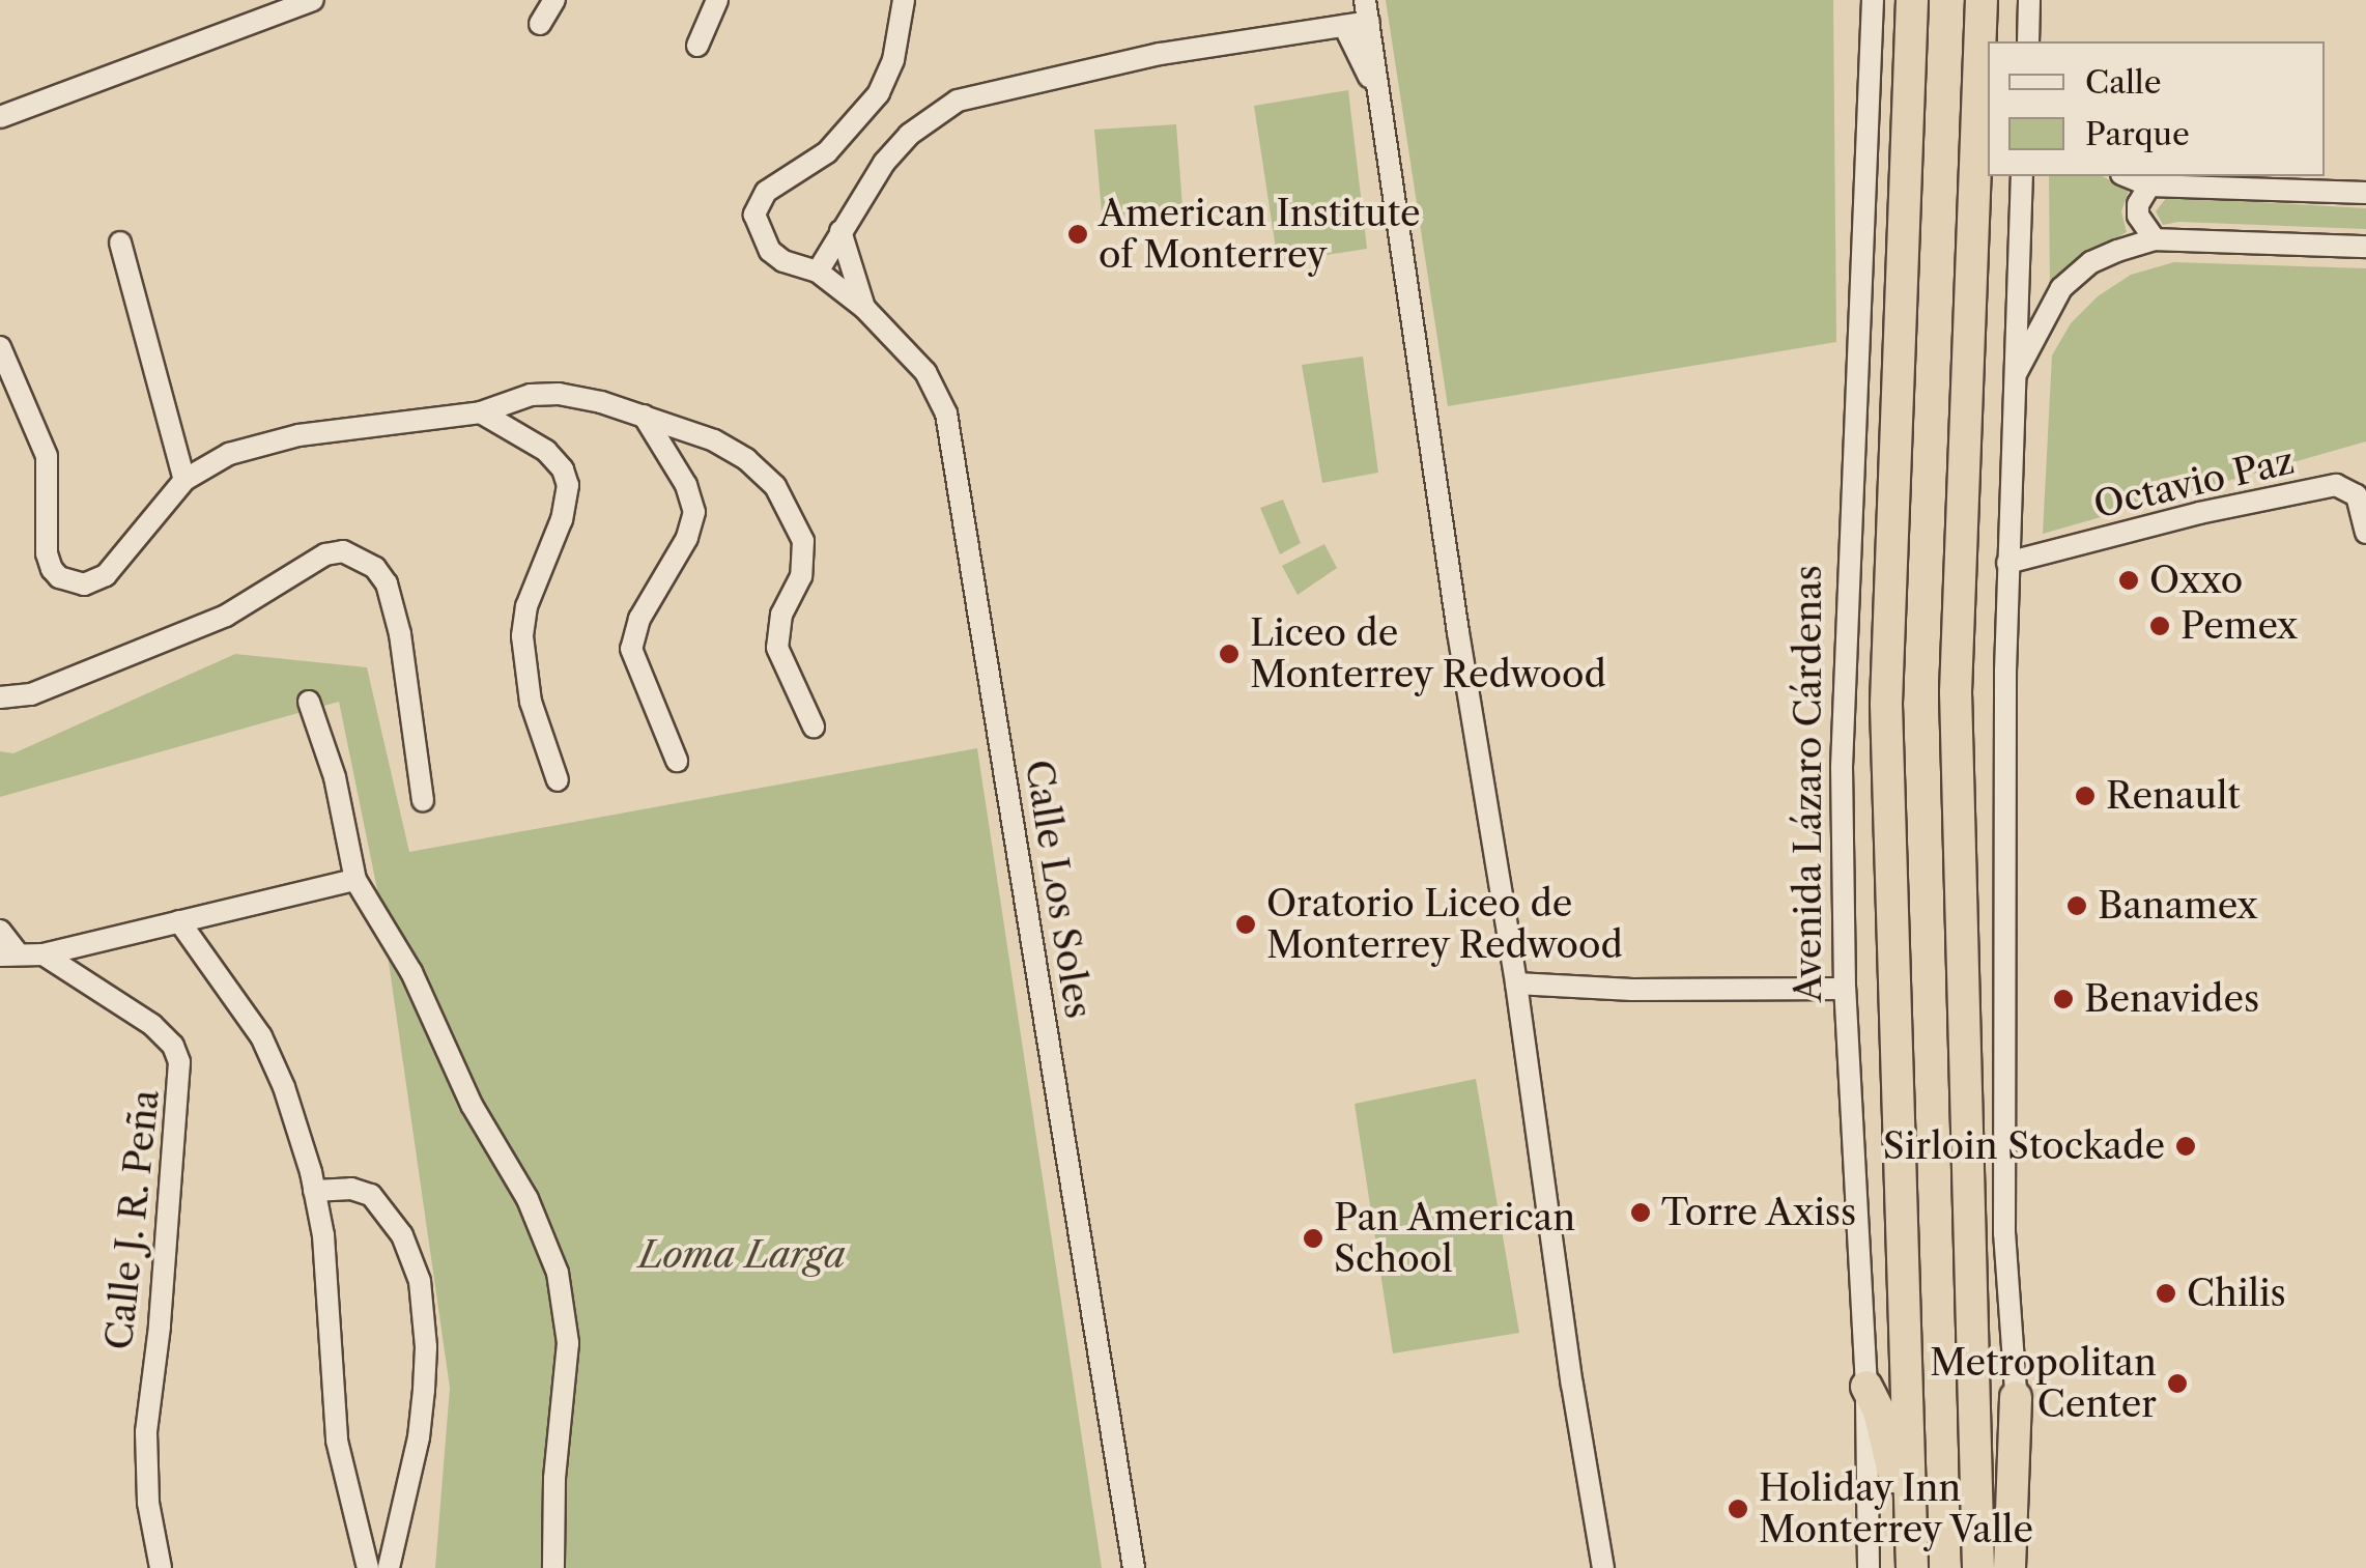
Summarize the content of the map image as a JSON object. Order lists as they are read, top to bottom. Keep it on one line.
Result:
{"streets":{"street":["Octavio Paz","Avenida Lázaro Cárdenas","Calle Los Soles","Calle J. R. Peña"]},"parks":["Loma Larga"],"places":["American Institute of Monterrey","Oxxo","Pemex","Liceo de Monterrey Redwood","Renault","Banamex","Oratorio Liceo de Monterrey Redwood","Benavides","Sirloin Stockade","Torre Axiss","Pan American School","Chilis","Metropolitan Center","Holiday Inn Monterrey Valle"],"legend":["Calle","Parque"]}
